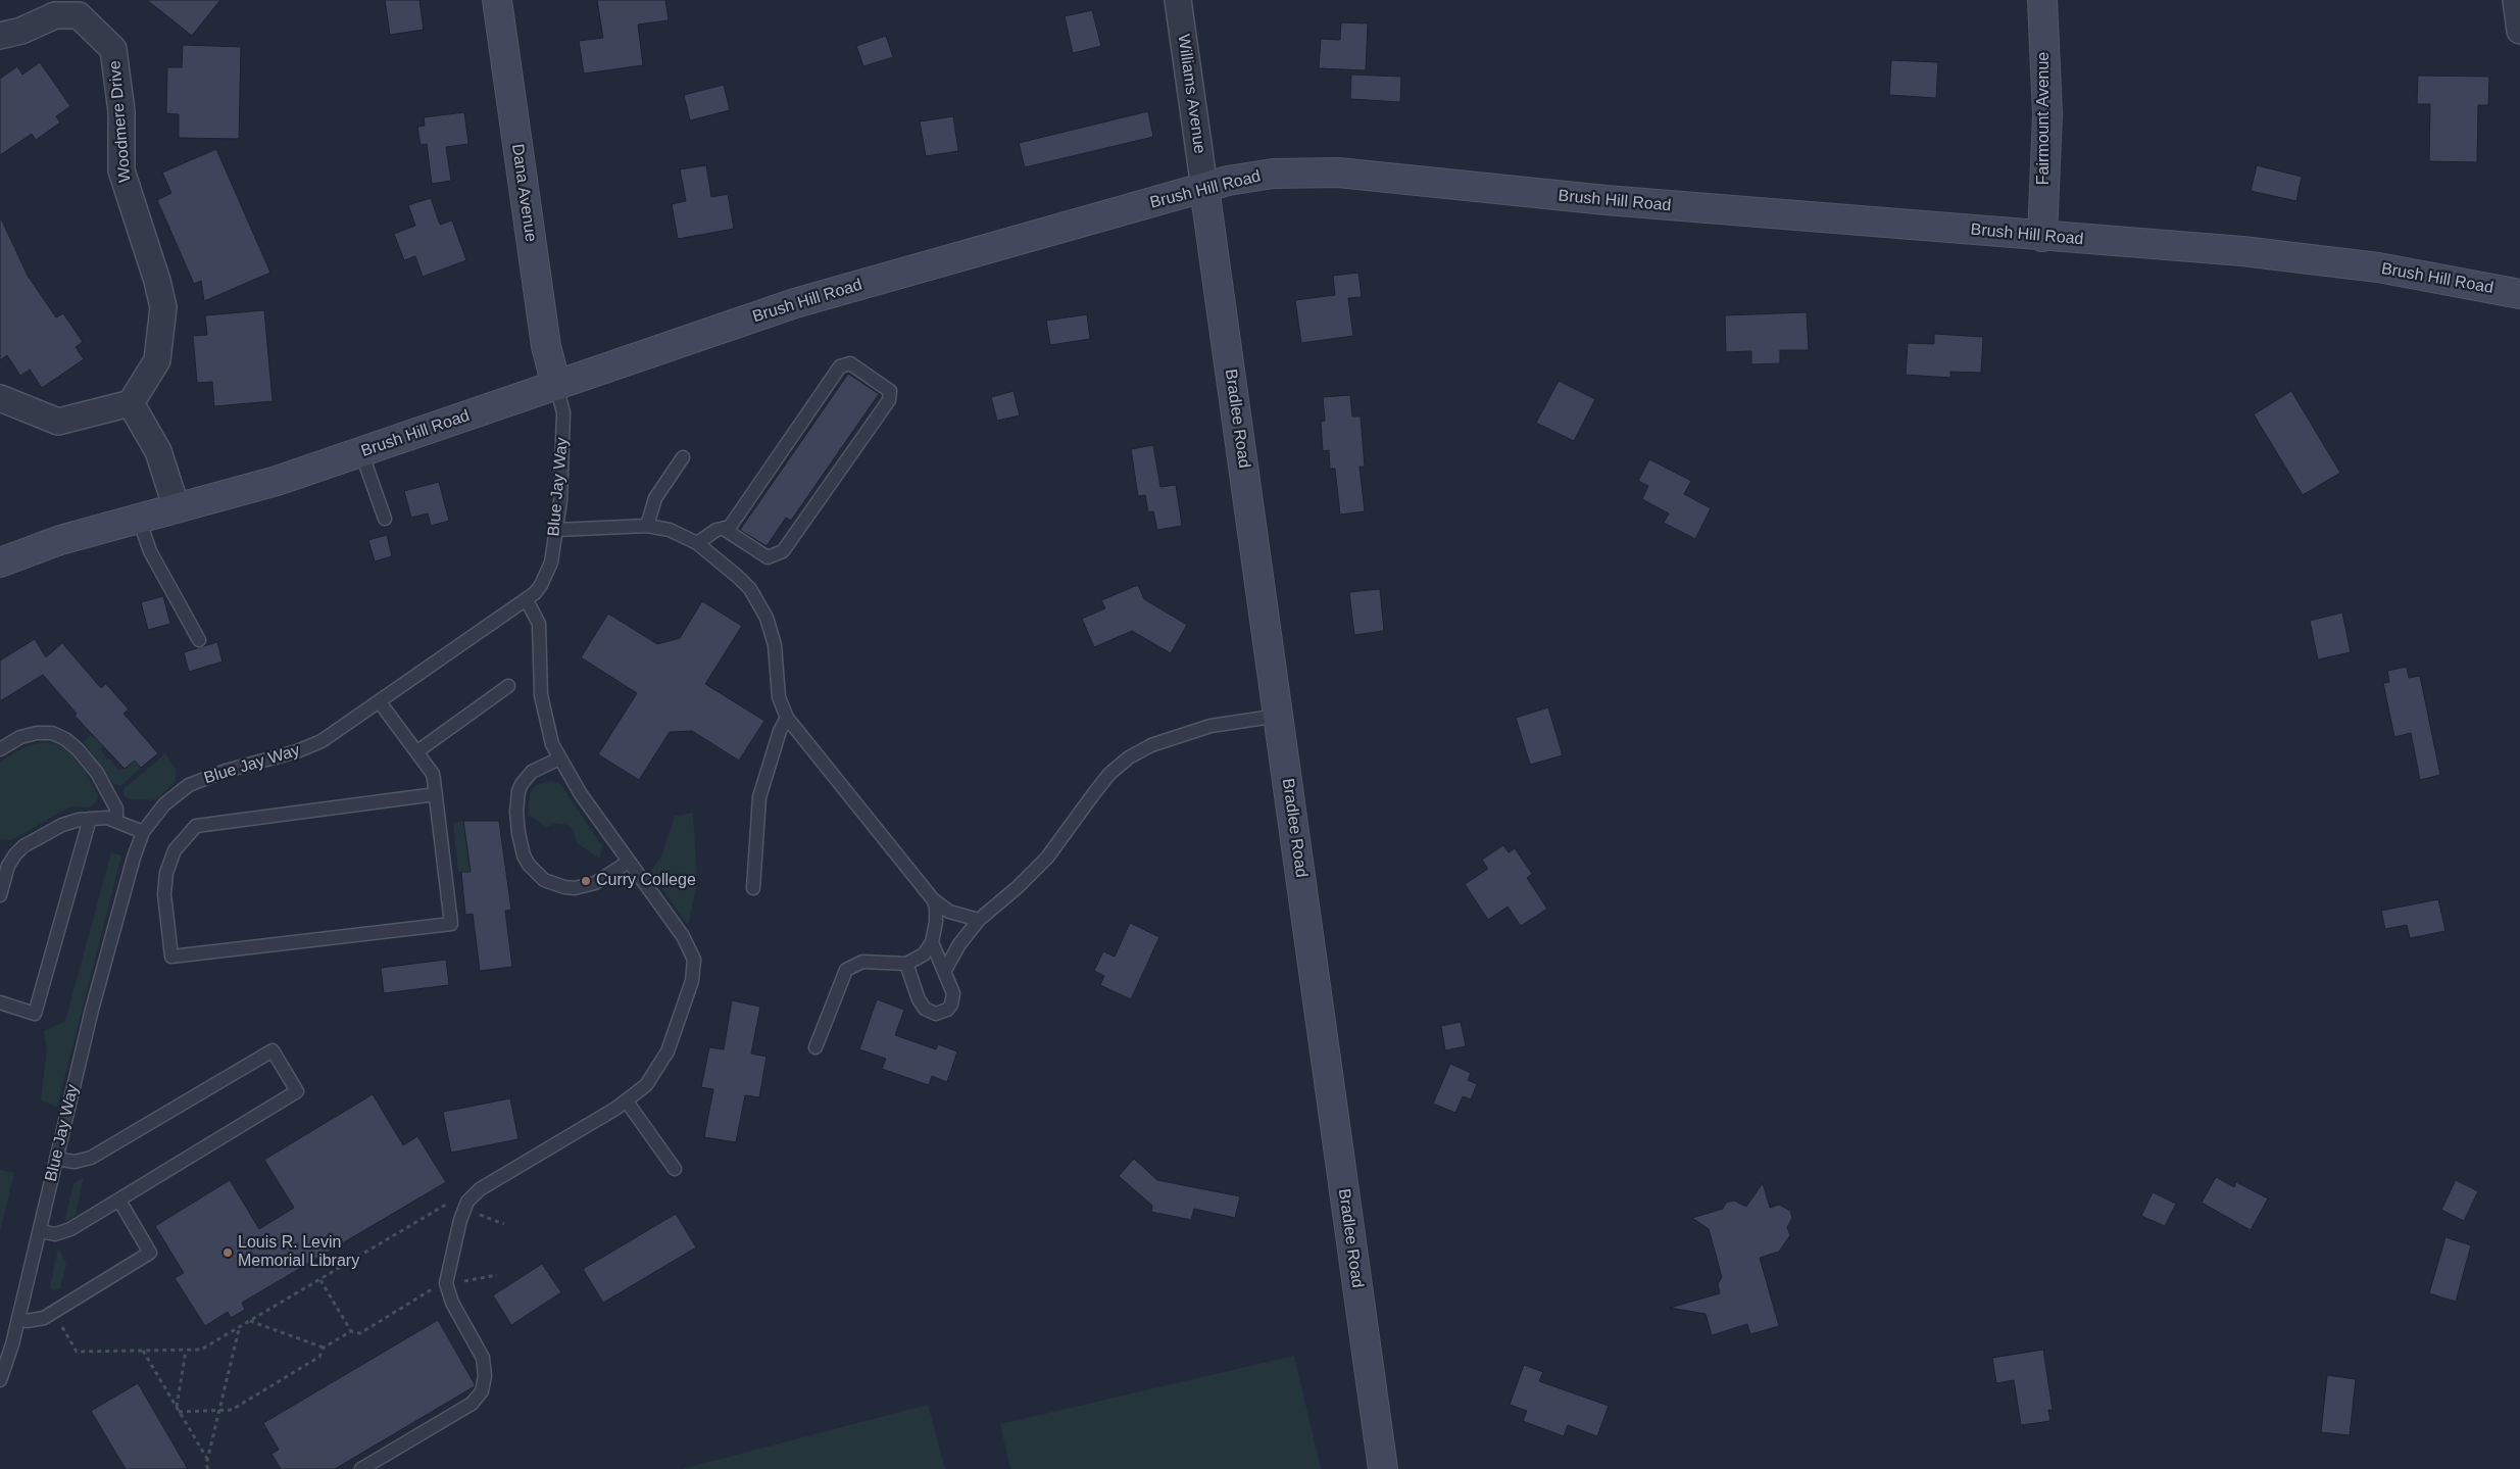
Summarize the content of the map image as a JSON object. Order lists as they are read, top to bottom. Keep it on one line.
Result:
{"streets":{"street":["Williams Avenue","Fairmount Avenue","Woodmere Drive","Brush Hill Road","Dana Avenue","Bradlee Road"],"lane":["Blue Jay Way"]},"crossings":[["Williams Avenue","Brush Hill Road"],["Williams Avenue","Bradlee Road"],["Fairmount Avenue","Brush Hill Road"],["Brush Hill Road","Dana Avenue"],["Brush Hill Road","Bradlee Road"],["Brush Hill Road","Blue Jay Way"],["Dana Avenue","Blue Jay Way"]],"places":["Curry College","Louis R. Levin Memorial Library"]}
